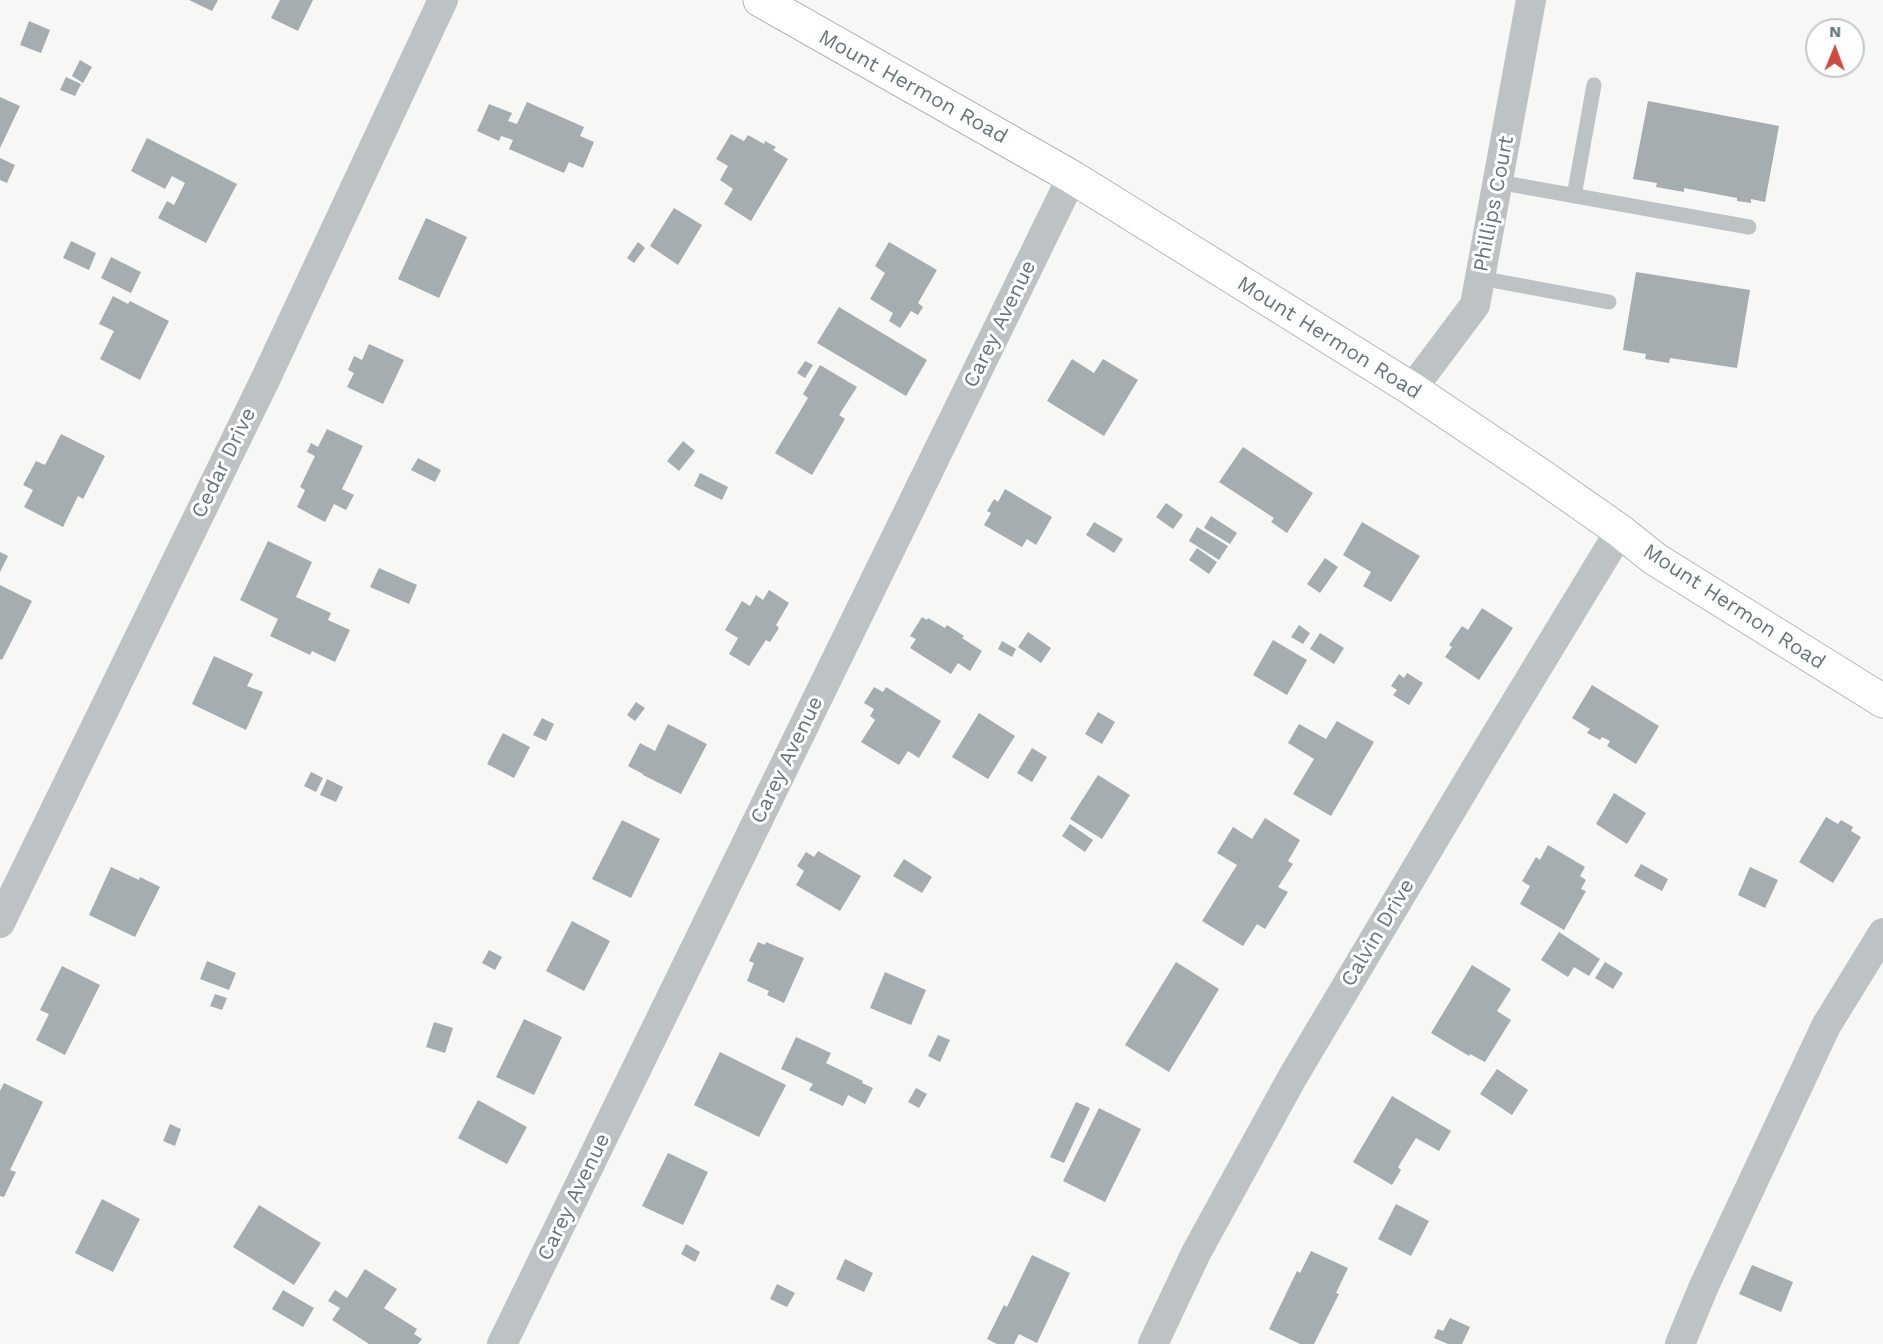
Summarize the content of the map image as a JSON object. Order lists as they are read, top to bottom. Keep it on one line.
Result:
{"streets":{"main road":["Mount Hermon Road"],"street":["Phillips Court","Carey Avenue","Cedar Drive","Calvin Drive"]},"crossings":[["Mount Hermon Road","Phillips Court"],["Mount Hermon Road","Carey Avenue"],["Mount Hermon Road","Calvin Drive"]],"north":"top"}
